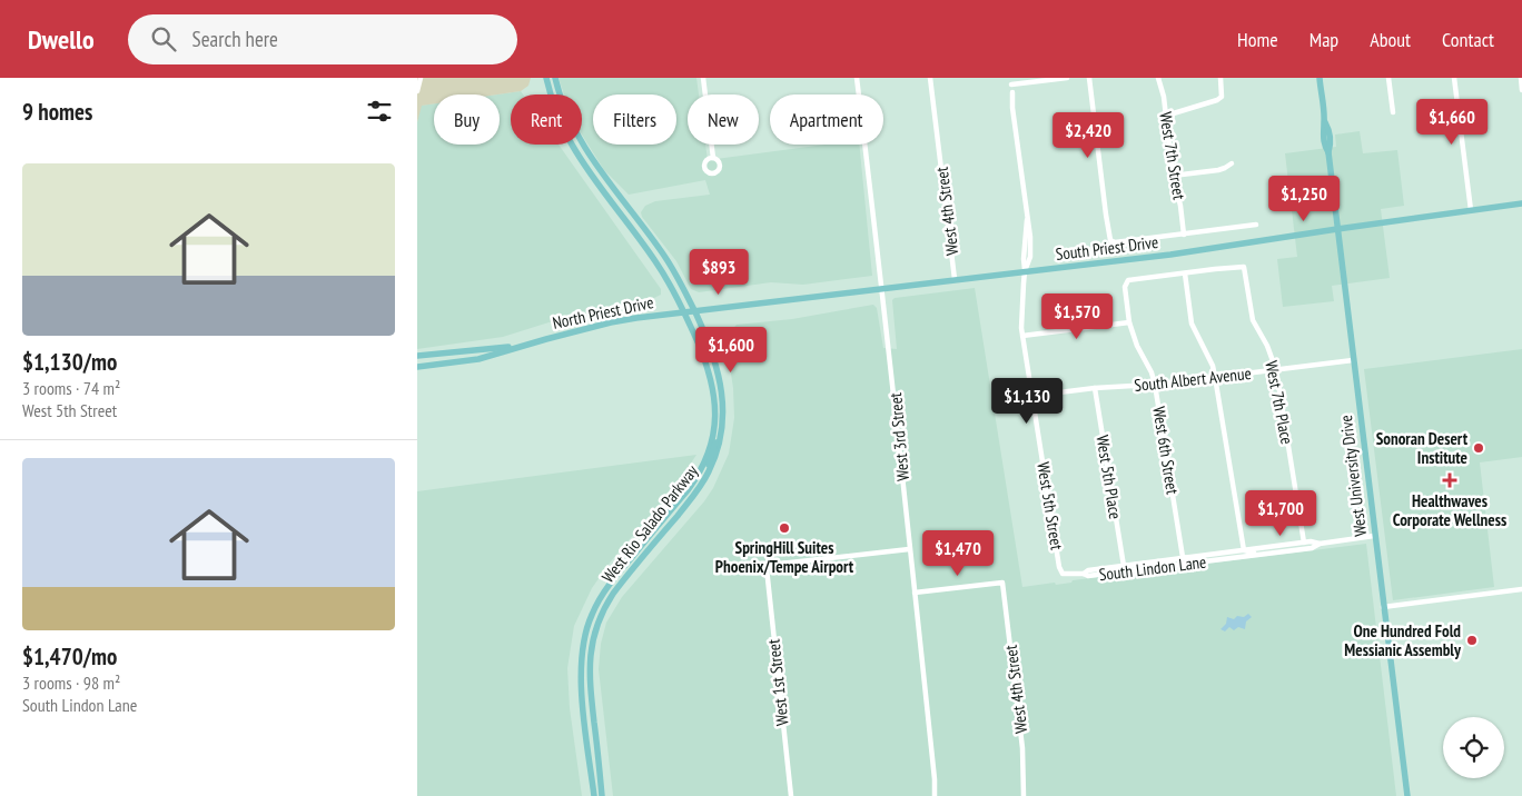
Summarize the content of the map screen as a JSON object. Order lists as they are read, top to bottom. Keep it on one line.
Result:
{"streets":{"main road":["South Priest Drive","North Priest Drive","West University Drive","West Rio Salado Parkway"],"street":["West 7th Street","West 4th Street","South Albert Avenue","West 7th Place","West 3rd Street","West 6th Street","West 5th Place","West 5th Street","South Lindon Lane","West 1st Street"]},"crossings":[["West 7th Street","South Priest Drive"],["West 4th Street","South Priest Drive"],["West 4th Street","West 3rd Street"],["South Priest Drive","North Priest Drive"],["South Priest Drive","West 7th Place"],["South Priest Drive","West 3rd Street"],["South Priest Drive","West 6th Street"],["South Priest Drive","West University Drive"],["South Priest Drive","West 5th Street"],["South Priest Drive","West Rio Salado Parkway"],["North Priest Drive","West Rio Salado Parkway"],["South Albert Avenue","West 7th Place"],["South Albert Avenue","West 6th Street"],["South Albert Avenue","West University Drive"],["South Albert Avenue","West 5th Place"],["South Albert Avenue","West 5th Street"],["West 7th Place","South Lindon Lane"],["West 3rd Street","West 1st Street"],["West 6th Street","South Lindon Lane"],["West University Drive","South Lindon Lane"],["West 5th Place","South Lindon Lane"],["West 5th Street","South Lindon Lane"]],"places":{"other":["Sonoran Desert Institute","SpringHill Suites Phoenix/Tempe Airport","One Hundred Fold Messianic Assembly"],"health":["Healthwaves Corporate Wellness"]},"page":{"header":"Dwello","search":"Search here","nav":["Home","Map","About","Contact"],"heading":"9 homes","chip":["Buy","Rent","Filters","New","Apartment"],"price":["$1,660","$2,420","$1,250","$893","$1,570","$1,600","$1,130","$1,700","$1,470"],"list":[{"name":"$1,130/mo","note":"3 rooms · 74 m² · West 5th Street"},{"name":"$1,470/mo","note":"3 rooms · 98 m² · South Lindon Lane"}]}}
